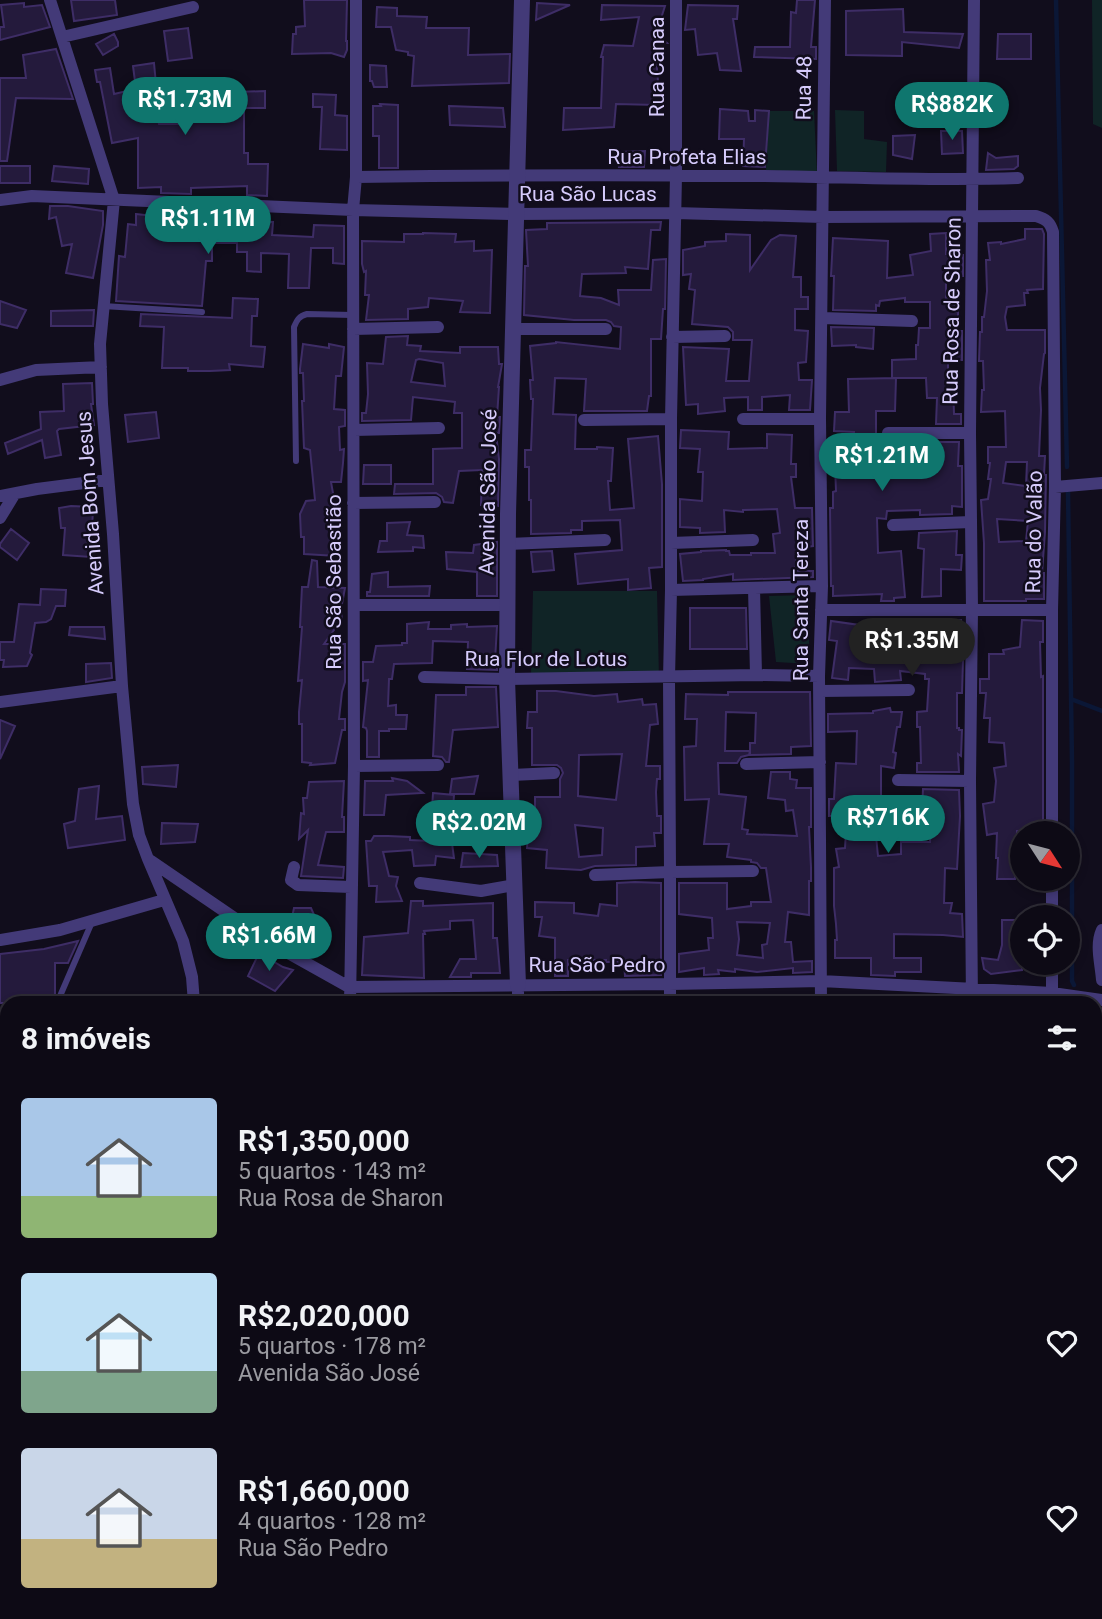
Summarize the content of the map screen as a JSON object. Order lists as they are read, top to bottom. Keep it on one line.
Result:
{"streets":{"street":["Rua Canaa","Rua 48","Rua Profeta Elias","Rua São Lucas","Rua Rosa de Sharon","Avenida São José","Avenida Bom Jesus","Rua do Valão","Rua São Sebastião","Rua Santa Tereza","Rua Flor de Lotus","Rua São Pedro"]},"crossings":[["Rua Canaa","Rua Profeta Elias"],["Rua 48","Rua Profeta Elias"],["Rua 48","Rua Santa Tereza"],["Rua Profeta Elias","Rua Rosa de Sharon"],["Rua Profeta Elias","Avenida São José"],["Rua Profeta Elias","Rua São Sebastião"],["Rua Profeta Elias","Rua Santa Tereza"],["Rua São Lucas","Rua Rosa de Sharon"],["Rua São Lucas","Avenida São José"],["Rua São Lucas","Avenida Bom Jesus"],["Rua São Lucas","Rua do Valão"],["Rua São Lucas","Rua São Sebastião"],["Rua São Lucas","Rua Santa Tereza"],["Rua Rosa de Sharon","Rua São Pedro"],["Avenida São José","Rua Flor de Lotus"],["Avenida São José","Rua São Pedro"],["Avenida Bom Jesus","Rua São Pedro"],["Rua São Sebastião","Rua São Pedro"],["Rua Santa Tereza","Rua Flor de Lotus"],["Rua Santa Tereza","Rua São Pedro"]],"north":"bottom right","page":{"price":["R$1.73M","R$882K","R$1.11M","R$1.21M","R$1.35M","R$716K","R$2.02M","R$1.66M"],"heading":"8 imóveis","list":[{"name":"R$1,350,000","note":"5 quartos · 143 m² · Rua Rosa de Sharon"},{"name":"R$2,020,000","note":"5 quartos · 178 m² · Avenida São José"},{"name":"R$1,660,000","note":"4 quartos · 128 m² · Rua São Pedro"}]}}
